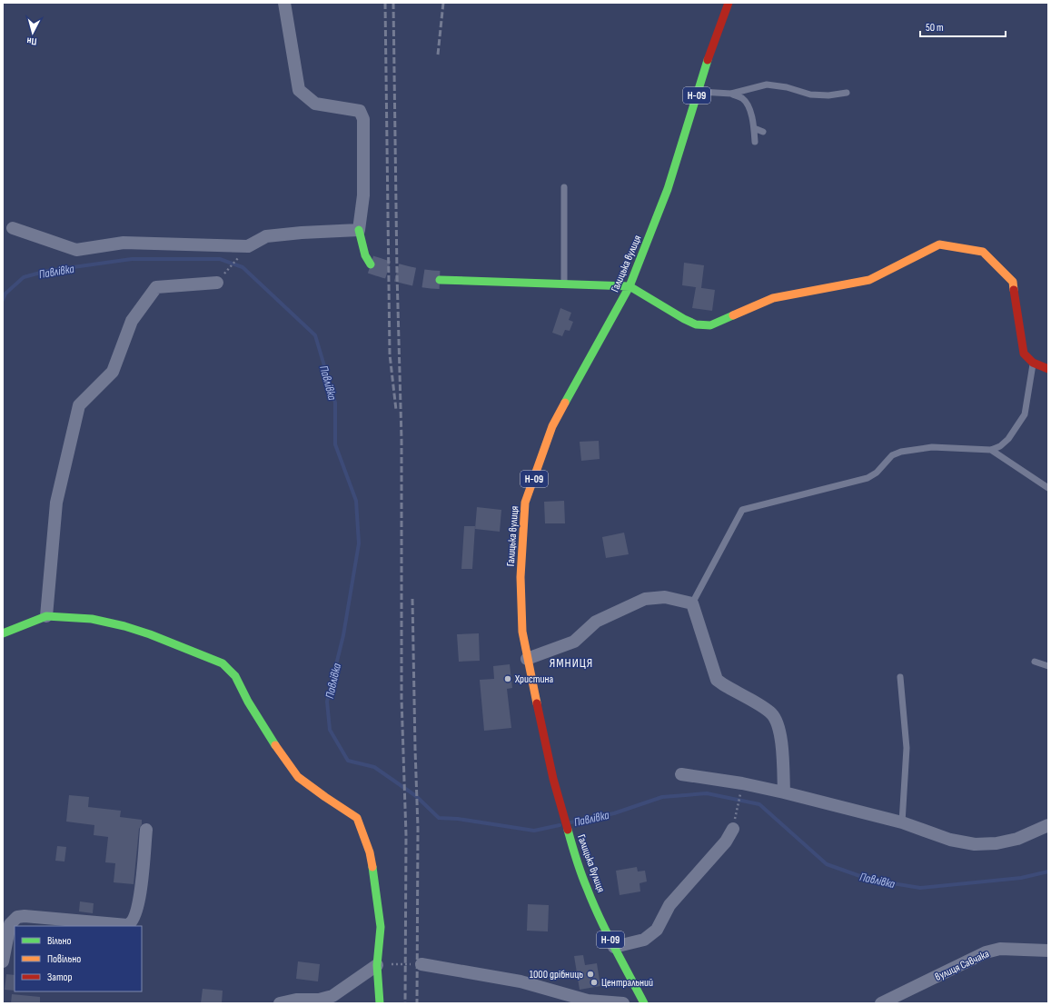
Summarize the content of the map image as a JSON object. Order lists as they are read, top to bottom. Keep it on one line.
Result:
{"streets":{"street":["Н-09","Галицька вулиця","вулиця Савчака"]},"districts":["ЯМНИЦЯ"],"water":["Павлівка"],"places":["Христина","1000 дрібниць","Центральний"],"legend":["Вільно","Повільно","Затор"],"scale_bar":"50 m","north":"bottom"}
